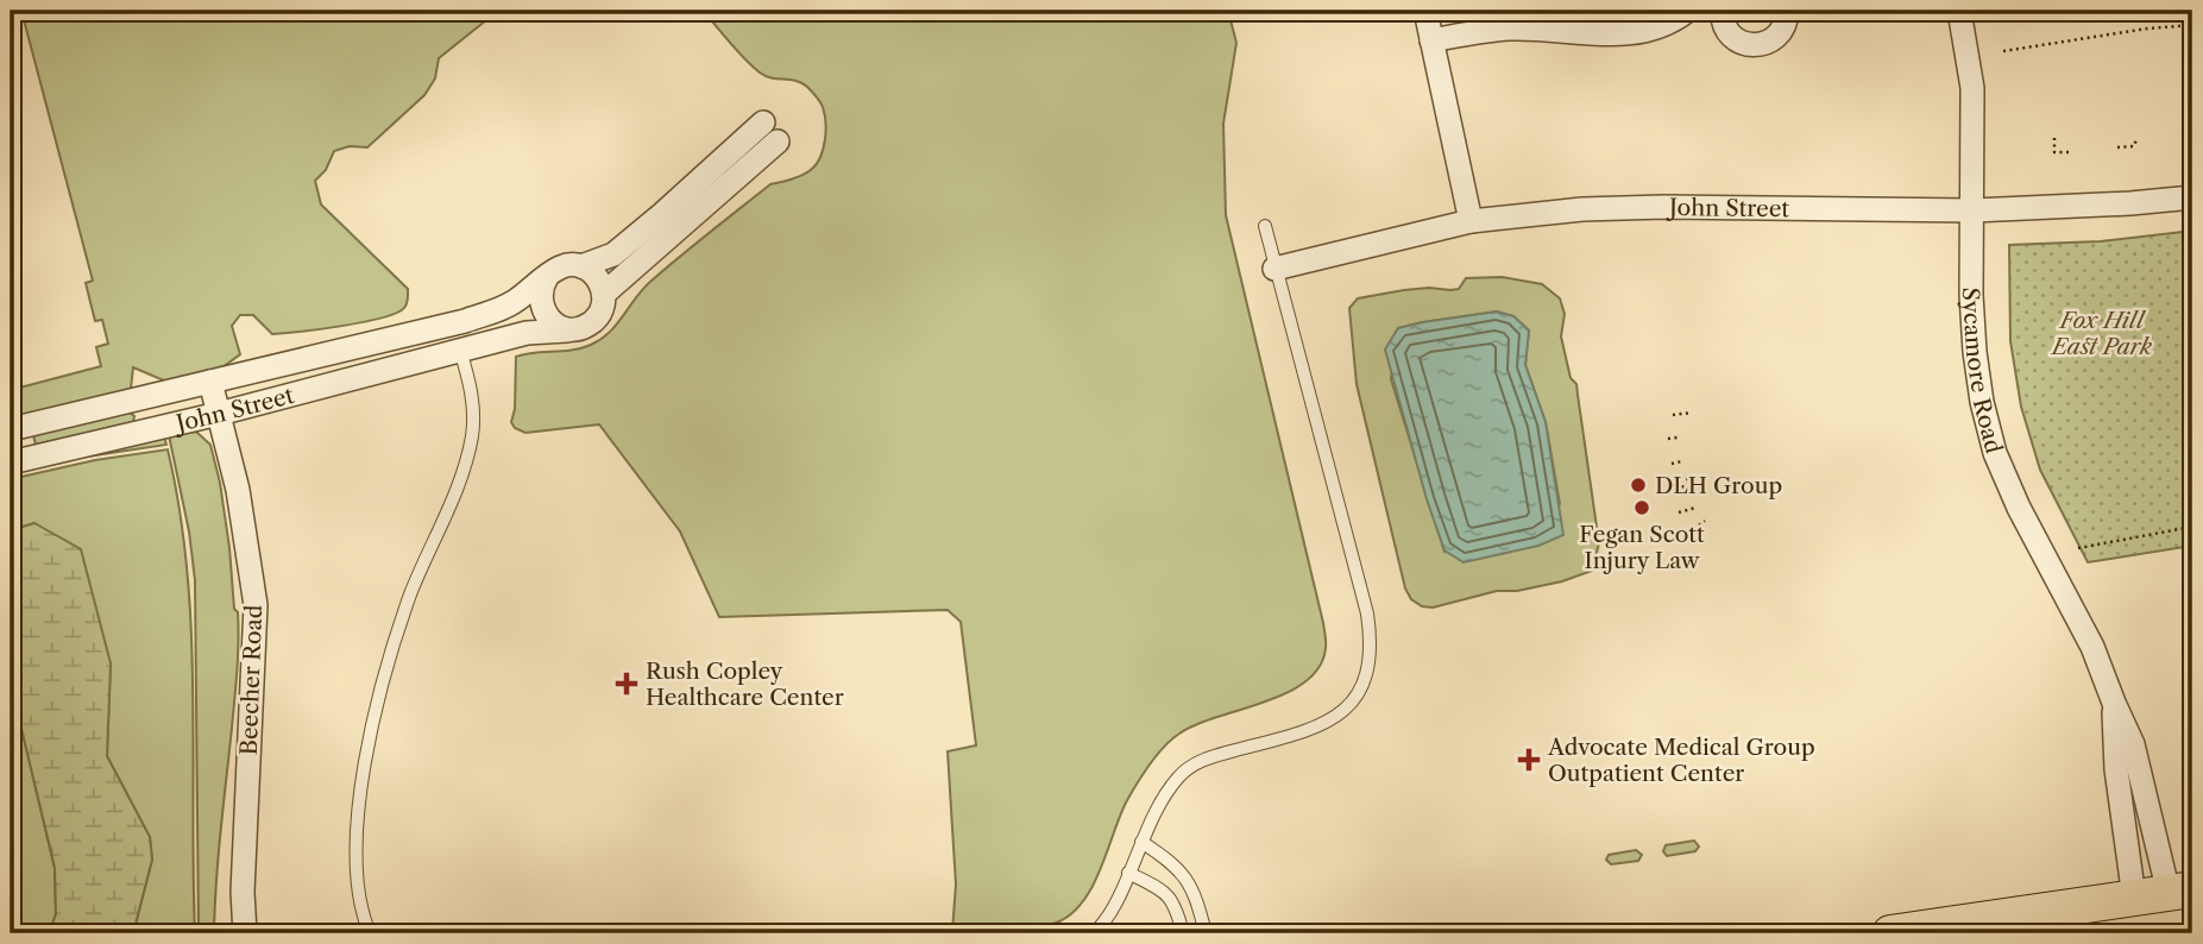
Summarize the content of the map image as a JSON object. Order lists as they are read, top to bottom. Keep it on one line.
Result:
{"streets":{"street":["John Street","Sycamore Road","Beecher Road"]},"crossings":[["John Street","Sycamore Road"],["John Street","Beecher Road"]],"parks":["Fox Hill East Park"],"places":{"other":["DLH Group","Fegan Scott Injury Law"],"health":["Rush Copley Healthcare Center","Advocate Medical Group Outpatient Center"]}}
